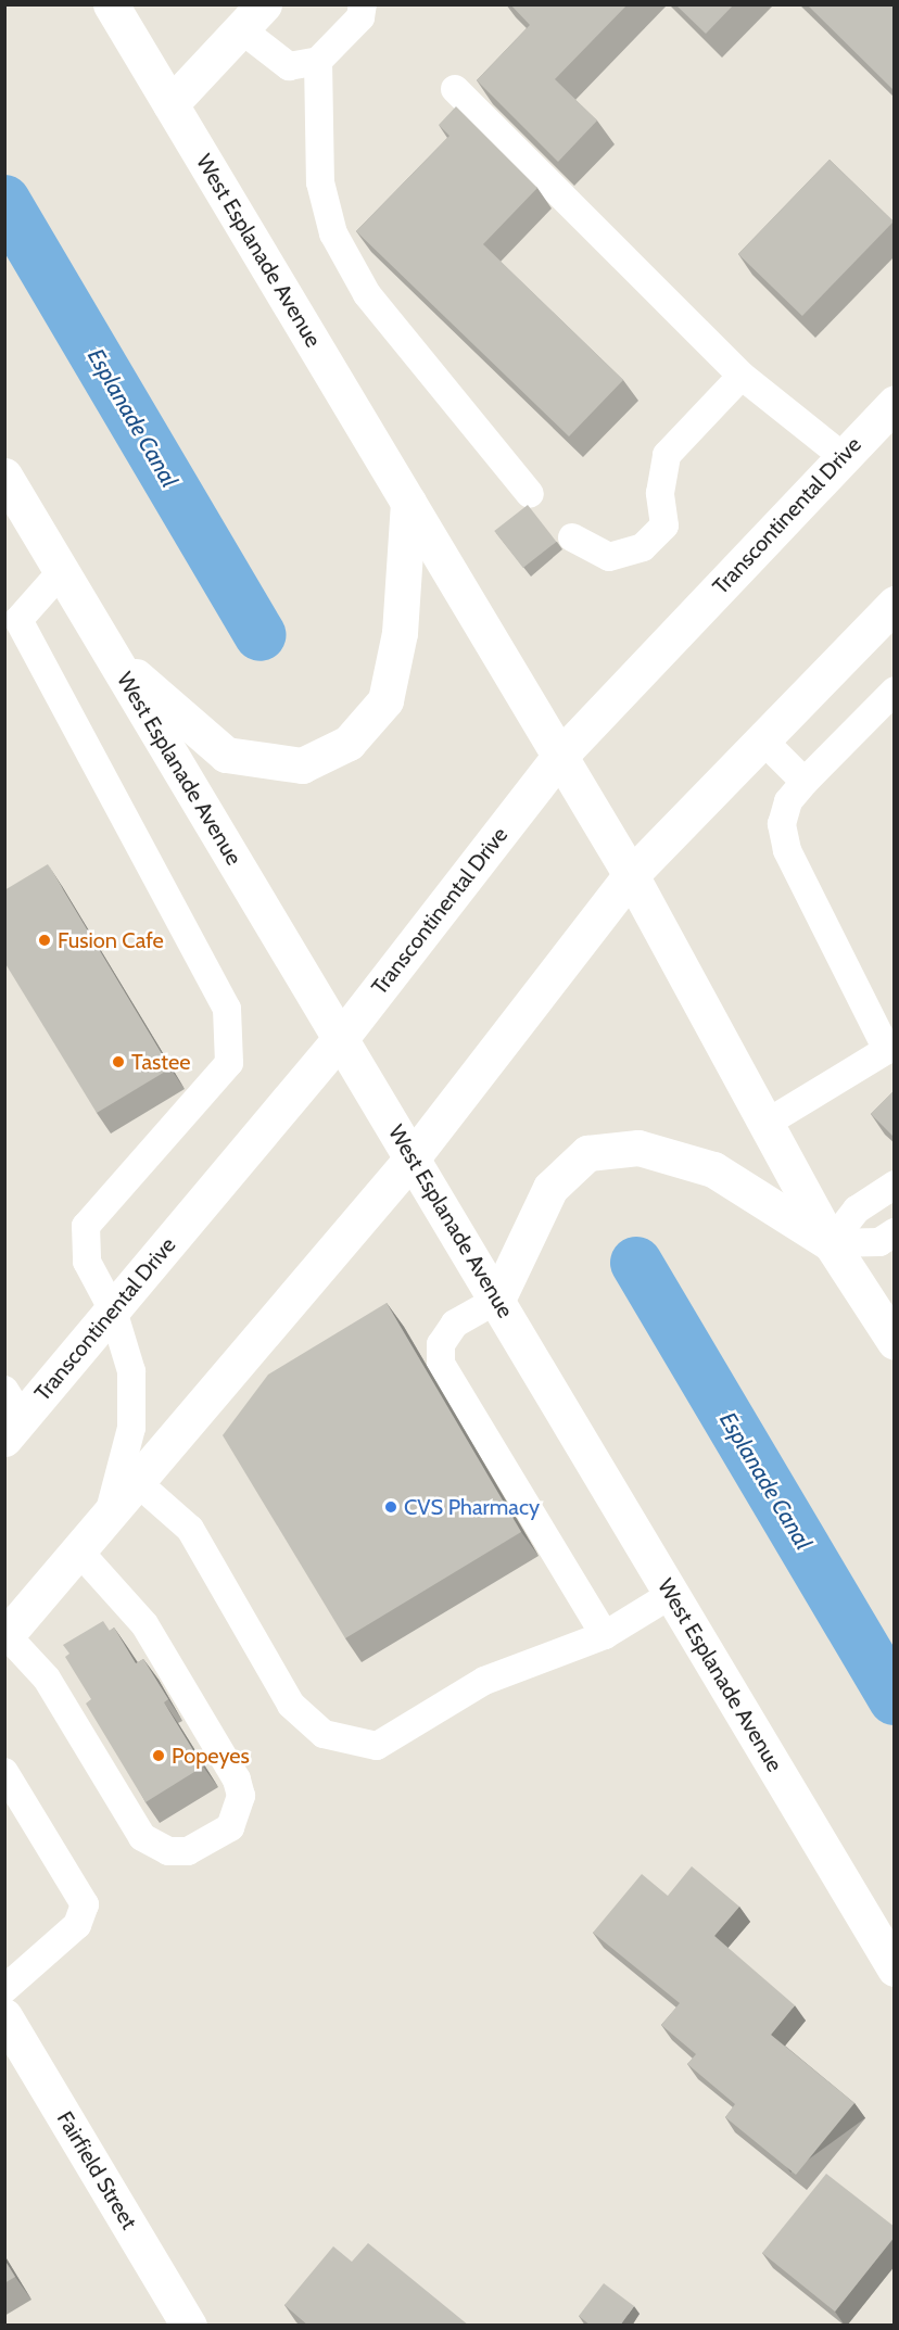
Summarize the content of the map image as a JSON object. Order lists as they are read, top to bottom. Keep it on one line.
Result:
{"streets":{"main road":["West Esplanade Avenue","Transcontinental Drive","Fairfield Street"]},"crossings":[["West Esplanade Avenue","Transcontinental Drive"]],"water":["Esplanade Canal"],"places":["Fusion Cafe","Tastee","CVS Pharmacy","Popeyes"]}
